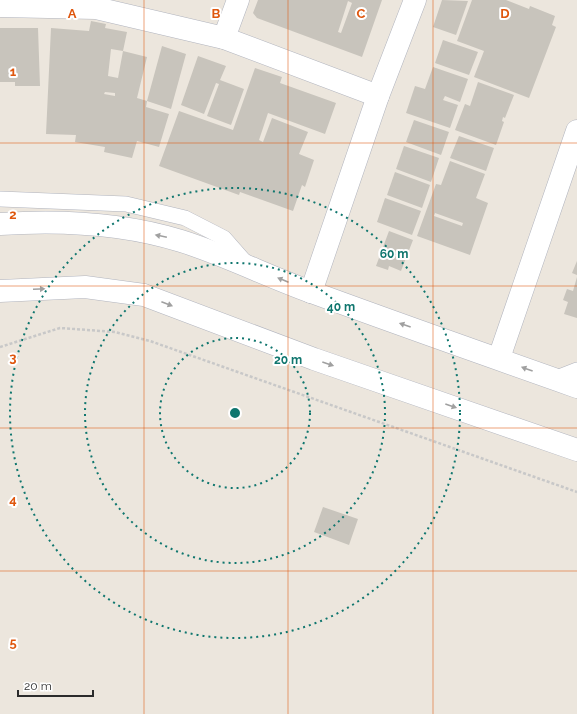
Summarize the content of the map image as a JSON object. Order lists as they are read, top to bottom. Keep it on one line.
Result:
{"scale_bar":"20 m","grid":{"columns":["A","B","C","D"],"rows":["1","2","3","4","5"]},"rings":["60 m","40 m","20 m"]}
